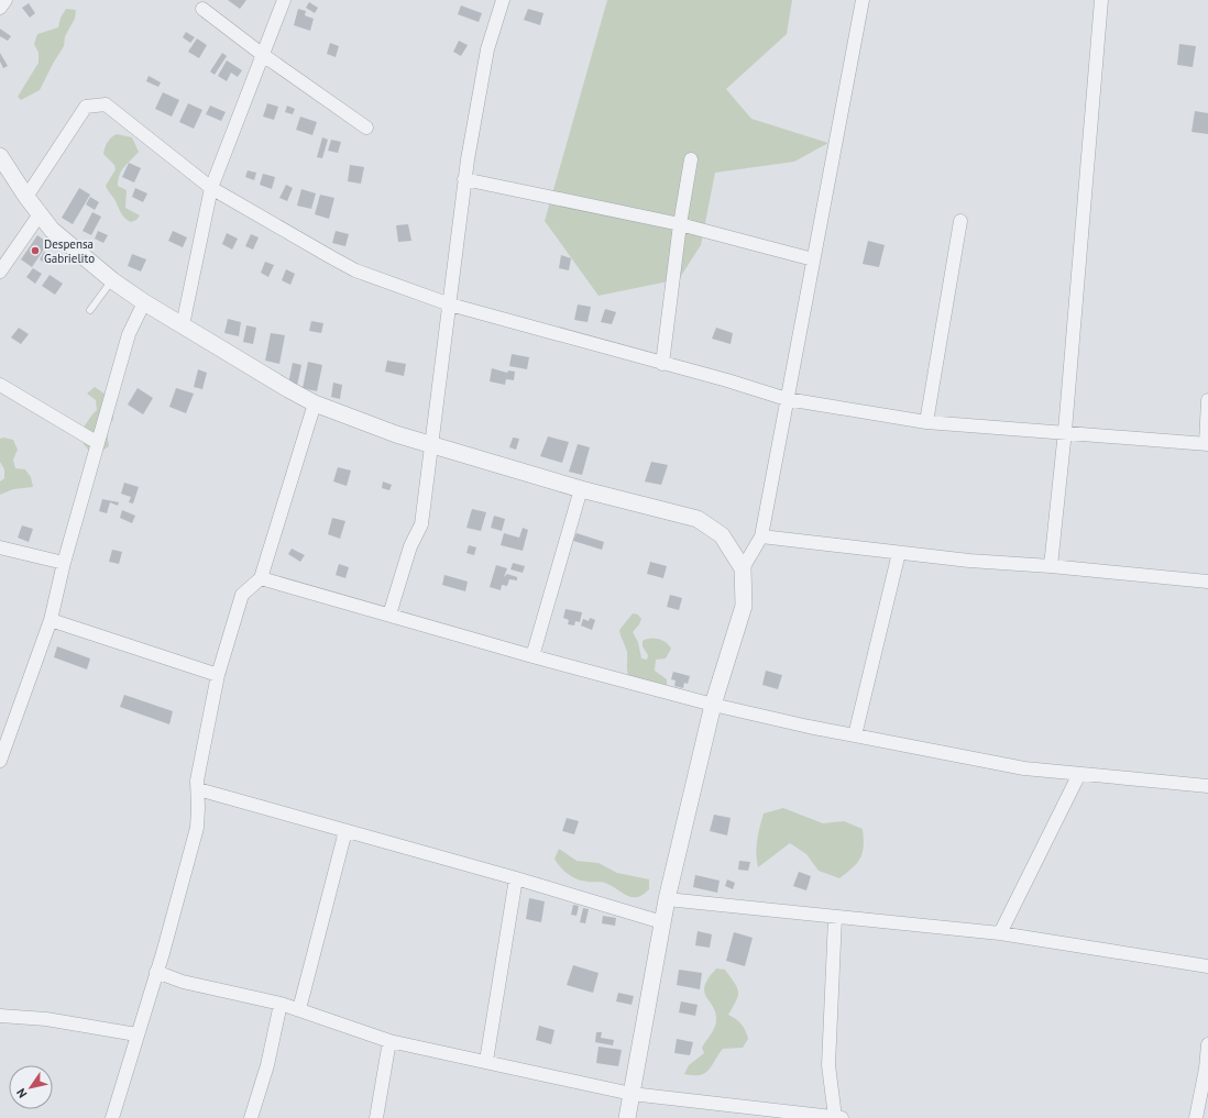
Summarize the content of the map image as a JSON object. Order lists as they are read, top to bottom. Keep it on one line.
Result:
{"places":["Despensa Gabrielito"],"north":"bottom left"}
